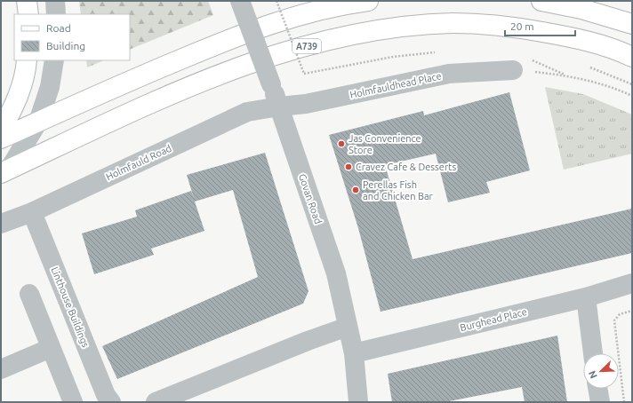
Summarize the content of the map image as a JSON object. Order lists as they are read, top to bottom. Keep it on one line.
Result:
{"streets":{"main road":["A739"],"street":["Holmfauldhead Place","Holmfauld Road","Govan Road","Linthouse Buildings","Burghead Place"]},"crossings":[["Holmfauldhead Place","Holmfauld Road"],["Holmfauldhead Place","Govan Road"],["Holmfauld Road","Govan Road"],["Holmfauld Road","Linthouse Buildings"],["Govan Road","Burghead Place"]],"places":["Jas Convenience Store","Cravez Cafe & Desserts","Perellas Fish and Chicken Bar"],"legend":["Road","Building"],"scale_bar":"20 m","north":"bottom left"}
